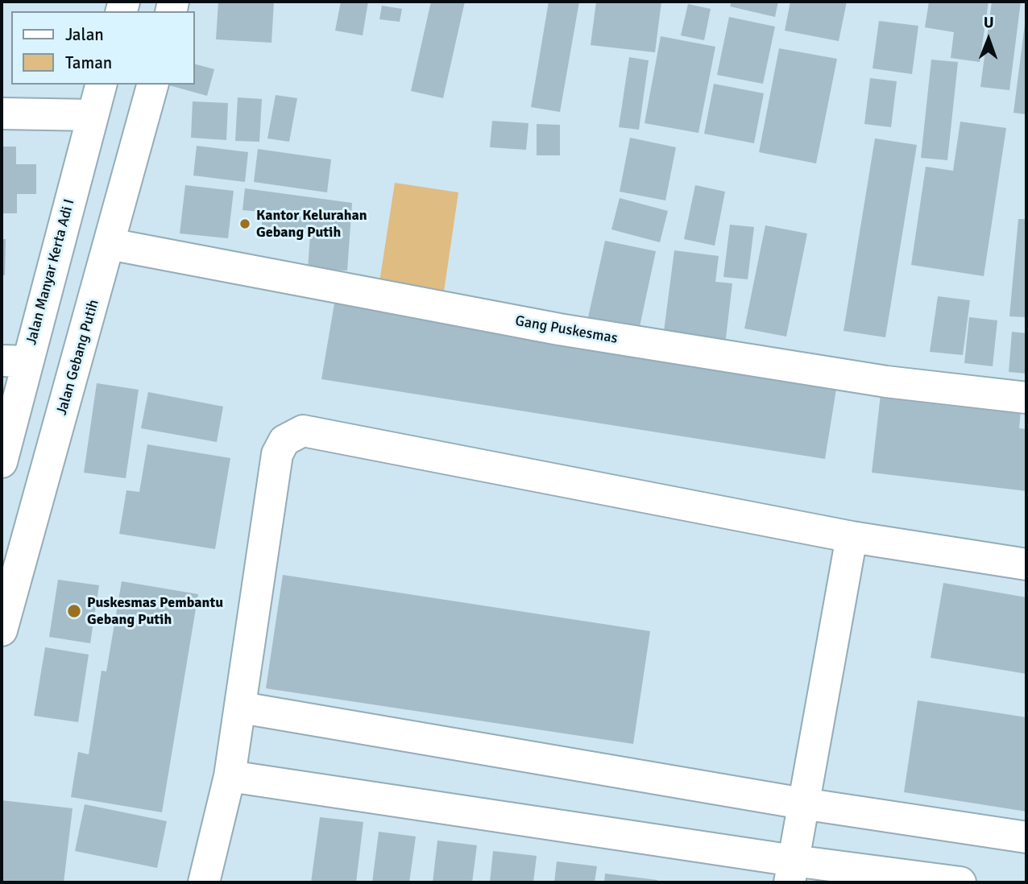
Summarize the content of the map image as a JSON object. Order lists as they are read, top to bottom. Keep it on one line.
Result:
{"streets":{"street":["Jalan Manyar Kerta Adi I","Gang Puskesmas","Jalan Gebang Putih"]},"crossings":[["Gang Puskesmas","Jalan Gebang Putih"]],"places":["Kantor Kelurahan Gebang Putih","Puskesmas Pembantu Gebang Putih"],"legend":["Jalan","Taman"],"north":"top"}
